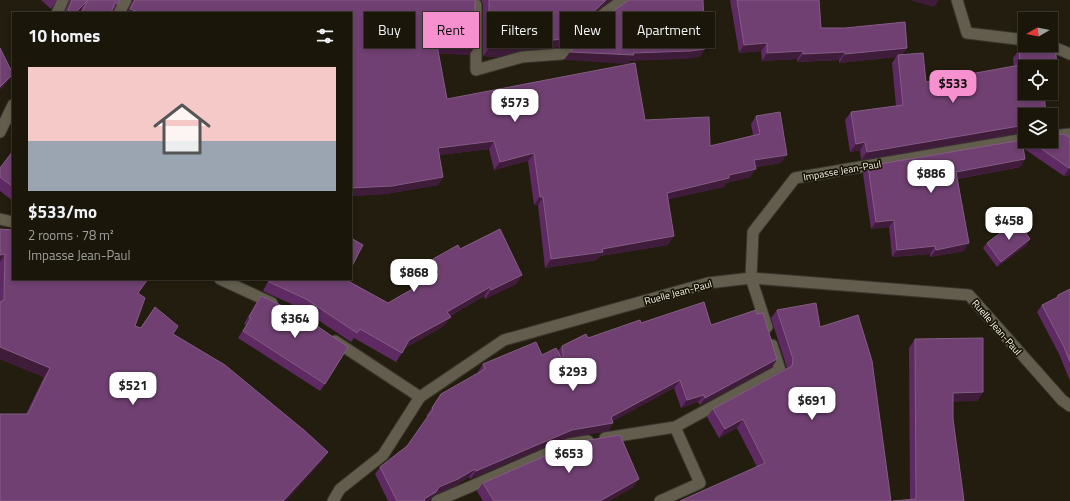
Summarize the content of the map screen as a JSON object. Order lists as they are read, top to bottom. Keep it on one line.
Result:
{"streets":{"street":["Impasse Jean-Paul","Ruelle Jean-Paul"]},"crossings":[["Impasse Jean-Paul","Ruelle Jean-Paul"]],"north":"left","page":{"chip":["Buy","Rent","Filters","New","Apartment"],"heading":"10 homes","list":[{"name":"$533/mo","note":"2 rooms · 78 m² · Impasse Jean-Paul"}],"price":["$533","$573","$886","$458","$868","$364","$293","$521","$691","$653"]}}
